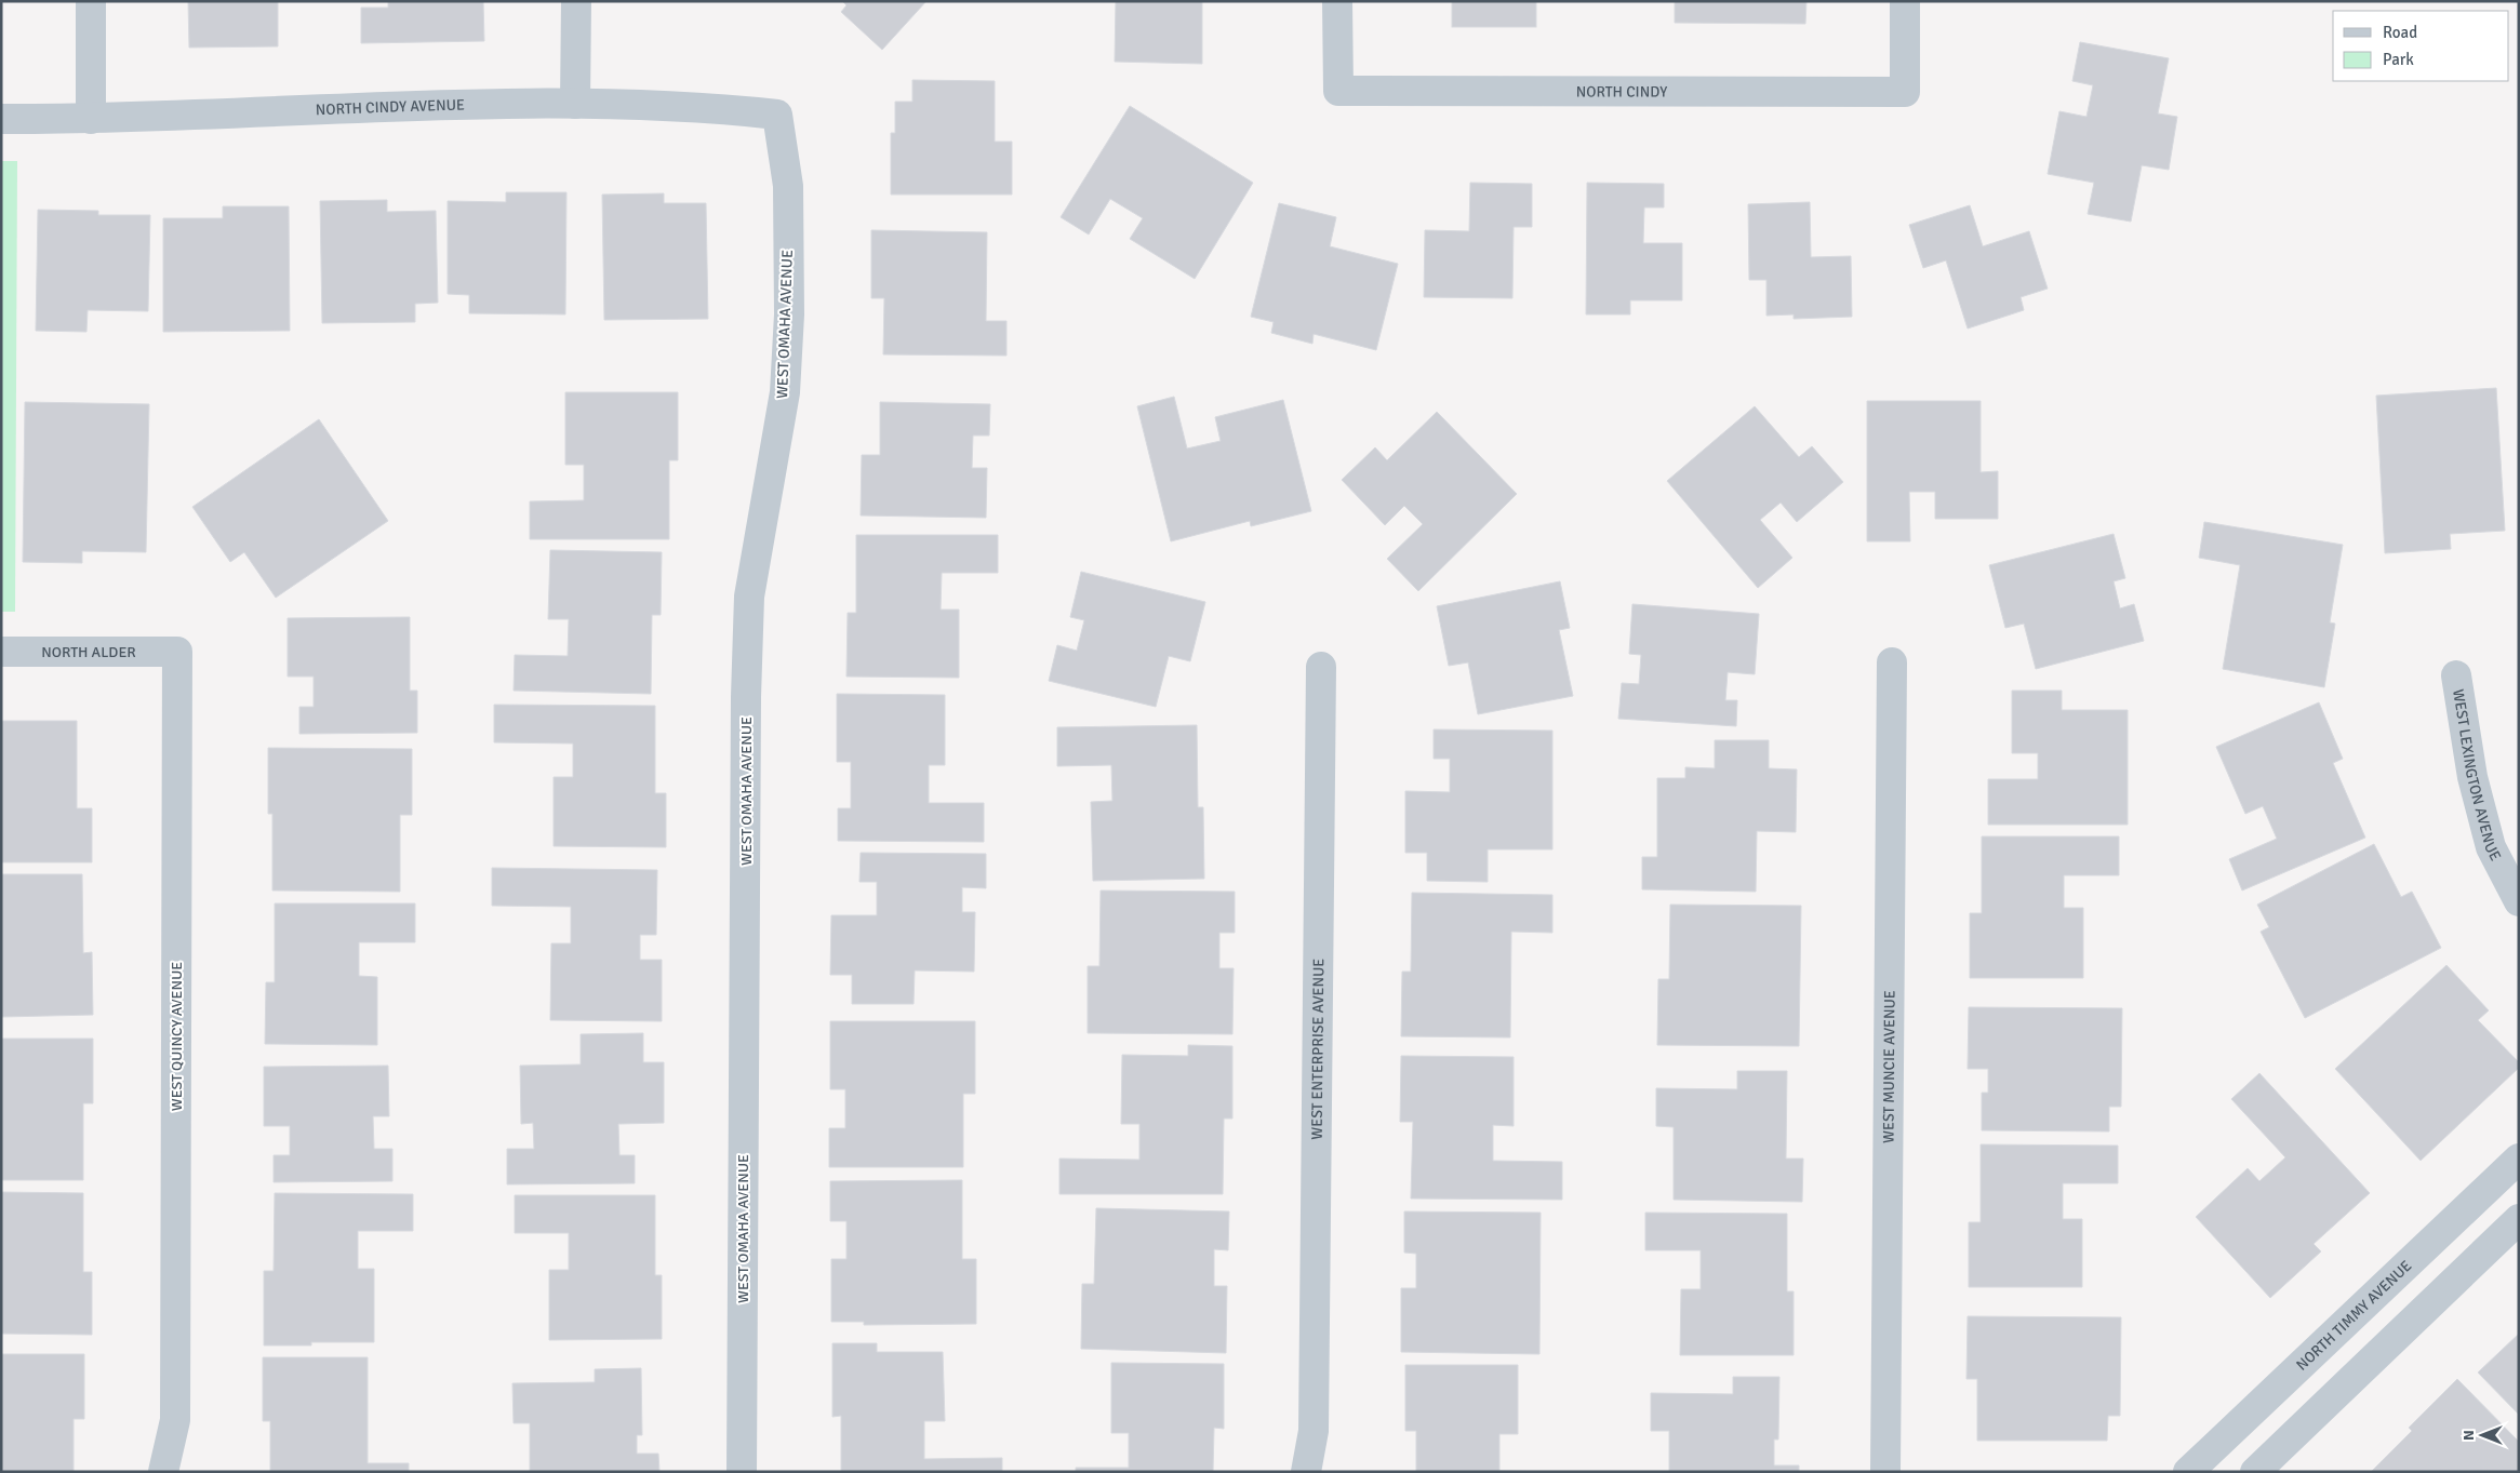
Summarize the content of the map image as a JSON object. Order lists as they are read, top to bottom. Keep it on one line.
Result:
{"streets":{"street":["NORTH CINDY","NORTH CINDY AVENUE","WEST OMAHA AVENUE","NORTH ALDER","WEST LEXINGTON AVENUE","WEST QUINCY AVENUE","WEST ENTERPRISE AVENUE","WEST MUNCIE AVENUE","NORTH TIMMY AVENUE"]},"crossings":[["NORTH CINDY AVENUE","WEST OMAHA AVENUE"],["NORTH ALDER","WEST QUINCY AVENUE"]],"legend":["Road","Park"],"north":"left"}
